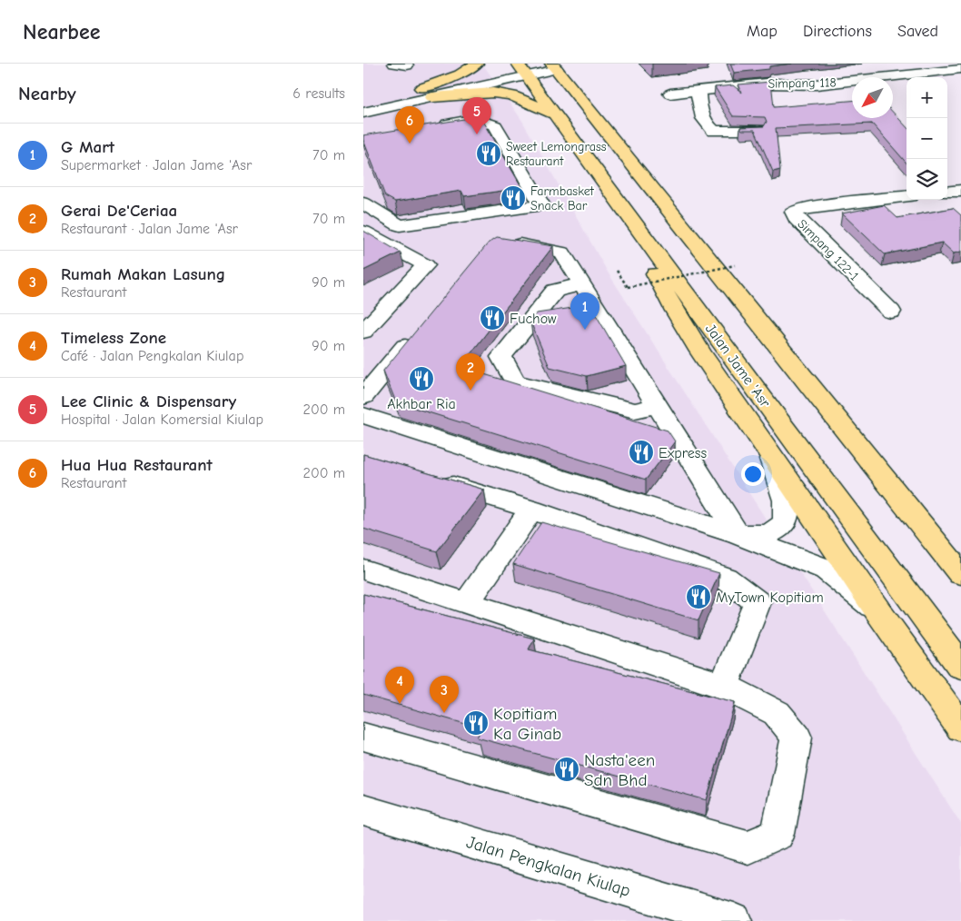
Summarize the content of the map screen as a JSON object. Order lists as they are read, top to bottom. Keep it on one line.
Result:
{"streets":{"main road":["Jalan Jame 'Asr"],"street":["Simpang 118","Simpang 122-1","Jalan Pengkalan Kiulap"]},"places":{"restaurant":["Sweet Lemongrass Restaurant","Farmbasket Snack Bar","Fuchow","Akhbar Ria","Express","MyTown Kopitiam","Kopitiam Ka Ginab","Nasta'een Sdn Bhd"]},"north":"bottom left","page":{"header":"Nearbee","nav":["Map","Directions","Saved"],"heading":["Nearby","6 results"],"map_buttons":["+","−"],"pins":["5","6","1","2","4","3"],"list":[{"mark":"1","name":"G Mart","note":"Supermarket · Jalan Jame 'Asr","value":"70 m"},{"mark":"2","name":"Gerai De'Ceriaa","note":"Restaurant · Jalan Jame 'Asr","value":"70 m"},{"mark":"3","name":"Rumah Makan Lasung","note":"Restaurant","value":"90 m"},{"mark":"4","name":"Timeless Zone","note":"Café · Jalan Pengkalan Kiulap","value":"90 m"},{"mark":"5","name":"Lee Clinic & Dispensary","note":"Hospital · Jalan Komersial Kiulap","value":"200 m"},{"mark":"6","name":"Hua Hua Restaurant","note":"Restaurant","value":"200 m"}]}}
